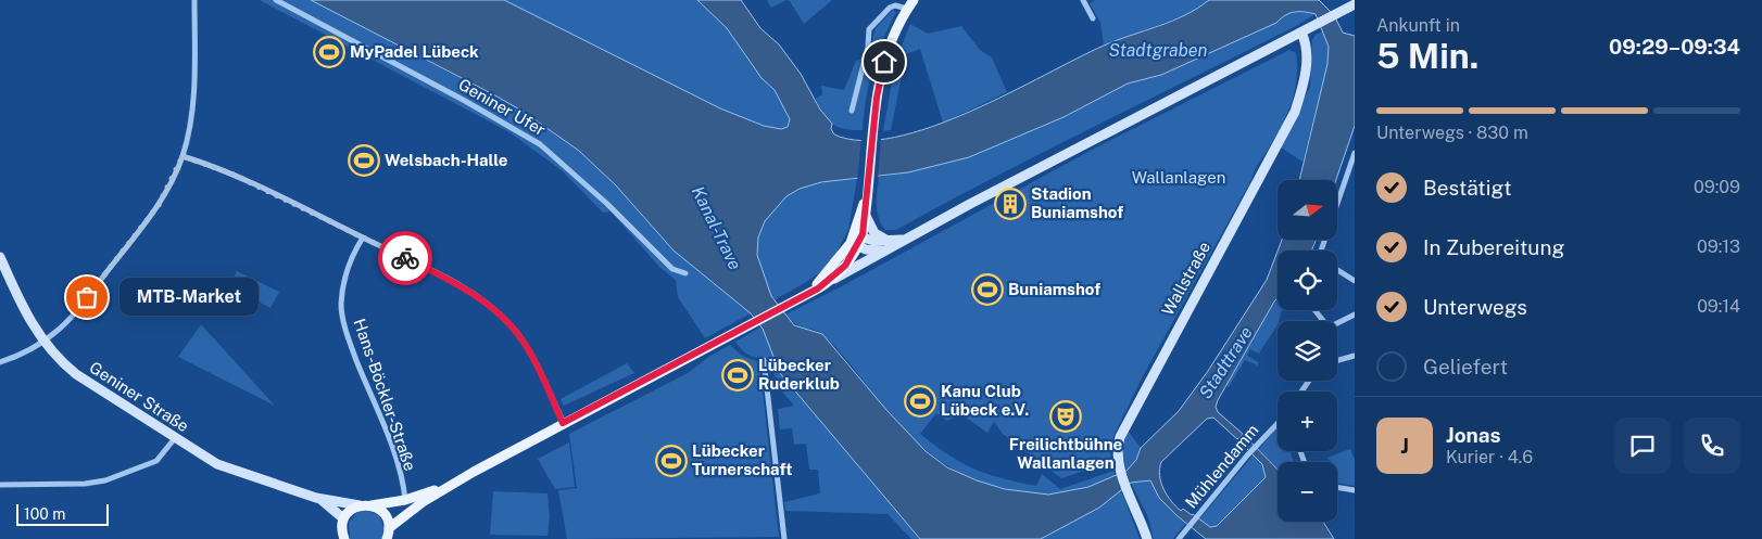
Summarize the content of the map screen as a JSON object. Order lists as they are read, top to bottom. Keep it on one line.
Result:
{"streets":{"main road":["Wallstraße","Geniner Straße"],"street":["Geniner Ufer","Hans-Böckler-Straße","Mühlendamm"]},"water":["Stadtgraben","Kanal-Trave","Stadttrave"],"parks":["Wallanlagen"],"places":{"sports":["MyPadel Lübeck","Welsbach-Halle","Buniamshof","Lübecker Ruderklub","Kanu Club Lübeck e.V.","Lübecker Turnerschaft"],"building":["Stadion Buniamshof"],"other":["MTB-Market"],"theatre":["Freilichtbühne Wallanlagen"]},"scale_bar":"100 m","north":"right","page":{"heading":["5 Min.","Ankunft in","09:29–09:34"],"panel":["Jonas","Kurier · 4.6"],"bar":"Unterwegs · 830 m","list":[["Bestätigt","09:09"],["In Zubereitung","09:13"],["Unterwegs","09:14"],"Geliefert"],"map_buttons":["+","−"],"bubble":"MTB-Market","round":"J","scale":"100 m"}}
